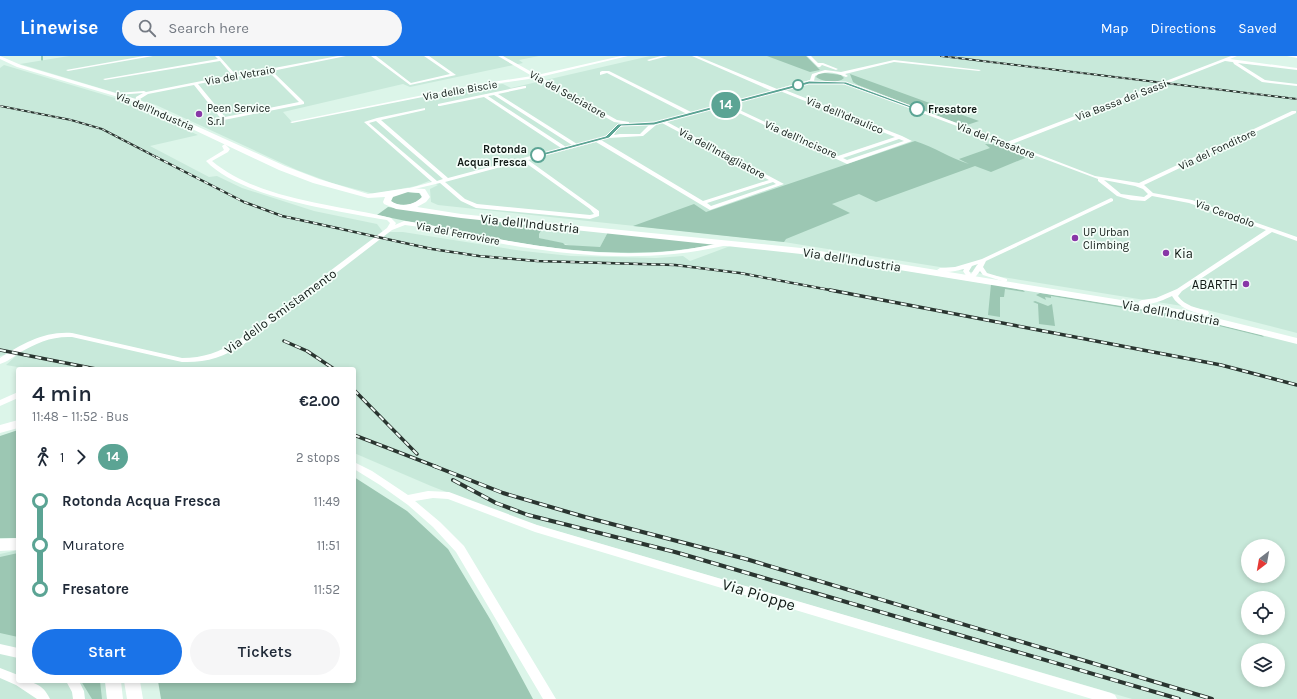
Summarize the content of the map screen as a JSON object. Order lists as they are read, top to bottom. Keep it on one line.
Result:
{"streets":{"main road":["Via dell'Industria"],"street":["Via del Vetraio","Via delle Biscie","Via del Selciatore","Via Bassa dei Sassi","Via dell'Idraulico","Via dell'Incisore","Via del Fresatore","Via del Fonditore","Via dell'Intagliatore","Via Cerodolo","Via del Ferroviere","Via dello Smistamento","Via Pioppe"]},"crossings":[["Via del Vetraio","Via dell'Industria"],["Via delle Biscie","Via del Selciatore"],["Via Bassa dei Sassi","Via del Fresatore"],["Via dell'Industria","Via del Ferroviere"],["Via dell'Idraulico","Via dell'Incisore"],["Via del Fresatore","Via del Fonditore"],["Via del Ferroviere","Via dello Smistamento"]],"places":["Fresatore","Peen Service S.r.l","Rotonda Acqua Fresca","UP Urban Climbing","Kia","ABARTH"],"lines":["bus line 14"],"north":"bottom left","page":{"header":"Linewise","search":"Search here","nav":["Map","Directions","Saved"],"on_map":"14","heading":["4 min","11:48 – 11:52 · Bus","€2.00"],"legs":["1","14","2 stops"],"list":[{"name":"Rotonda Acqua Fresca","value":"11:49"},{"name":"Muratore","value":"11:51"},{"name":"Fresatore","value":"11:52"}],"buttons":["Start","Tickets"]}}
